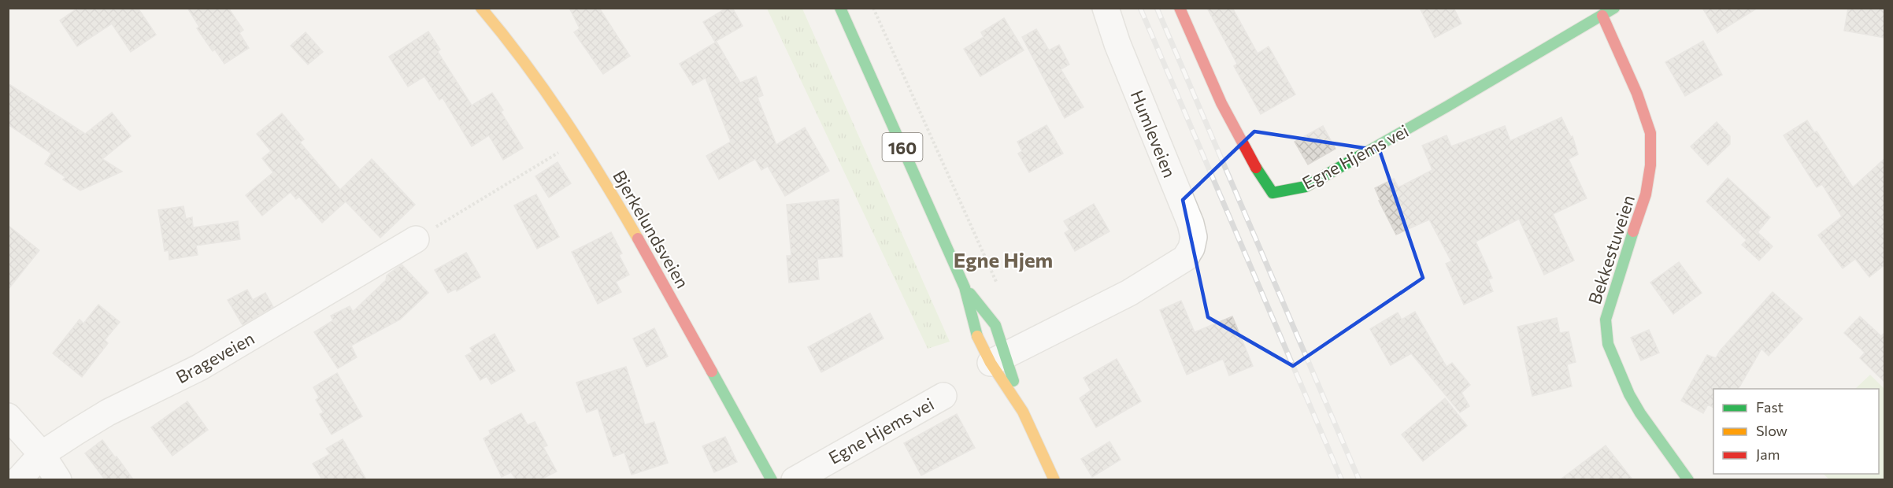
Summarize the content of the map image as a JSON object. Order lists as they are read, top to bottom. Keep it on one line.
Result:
{"streets":{"street":["Humleveien","160","Egne Hjems vei","Bjerkelundsveien","Bekkestuveien","Brageveien"]},"crossings":[["Humleveien","160"],["Egne Hjems vei","Bekkestuveien"]],"districts":["Egne Hjem"],"legend":["Fast","Slow","Jam"]}
